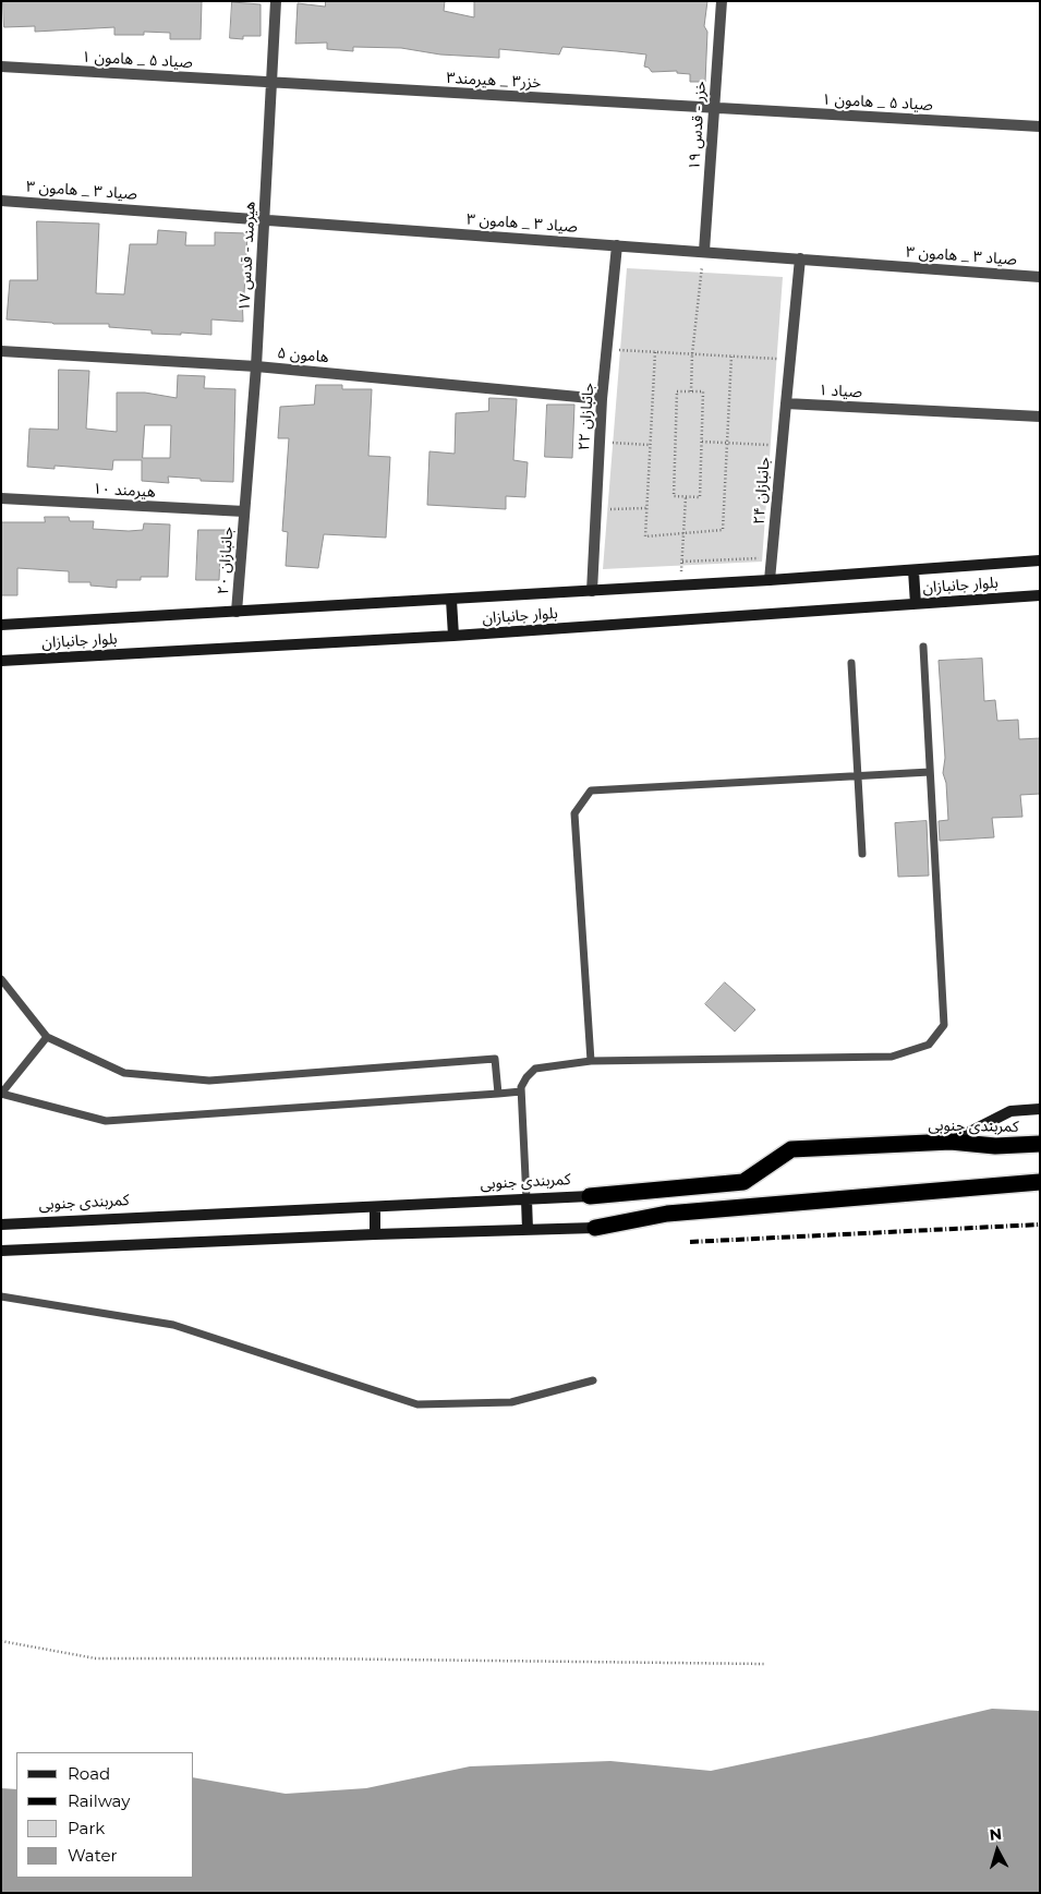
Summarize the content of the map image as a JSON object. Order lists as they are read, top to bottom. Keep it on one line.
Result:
{"streets":{"highway":["کمربندی جنوبی"],"street":["صیاد ۵ _ هامون ۱","خزر۳ _ هیرمند۳","خزر - قدس ۱۹","صیاد ۳ _ هامون ۳","هیرمند - قدس ۱۷","هامون ۵","صیاد ۱","جانبازان ۲۲","هیرمند ۱۰","جانبازان ۲۴","جانبازان ۲۰","بلوار جانبازان"]},"crossings":[["صیاد ۵ _ هامون ۱","خزر۳ _ هیرمند۳"],["صیاد ۵ _ هامون ۱","خزر - قدس ۱۹"],["صیاد ۵ _ هامون ۱","هیرمند - قدس ۱۷"],["خزر۳ _ هیرمند۳","خزر - قدس ۱۹"],["خزر۳ _ هیرمند۳","هیرمند - قدس ۱۷"],["خزر - قدس ۱۹","صیاد ۳ _ هامون ۳"],["صیاد ۳ _ هامون ۳","هیرمند - قدس ۱۷"],["صیاد ۳ _ هامون ۳","جانبازان ۲۲"],["هیرمند - قدس ۱۷","هامون ۵"],["هیرمند - قدس ۱۷","هیرمند ۱۰"],["هیرمند - قدس ۱۷","جانبازان ۲۰"],["هامون ۵","جانبازان ۲۲"],["صیاد ۱","جانبازان ۲۴"],["جانبازان ۲۲","بلوار جانبازان"],["هیرمند ۱۰","جانبازان ۲۰"],["جانبازان ۲۴","بلوار جانبازان"],["جانبازان ۲۰","بلوار جانبازان"]],"legend":["Road","Railway","Park","Water"],"north":"top"}
